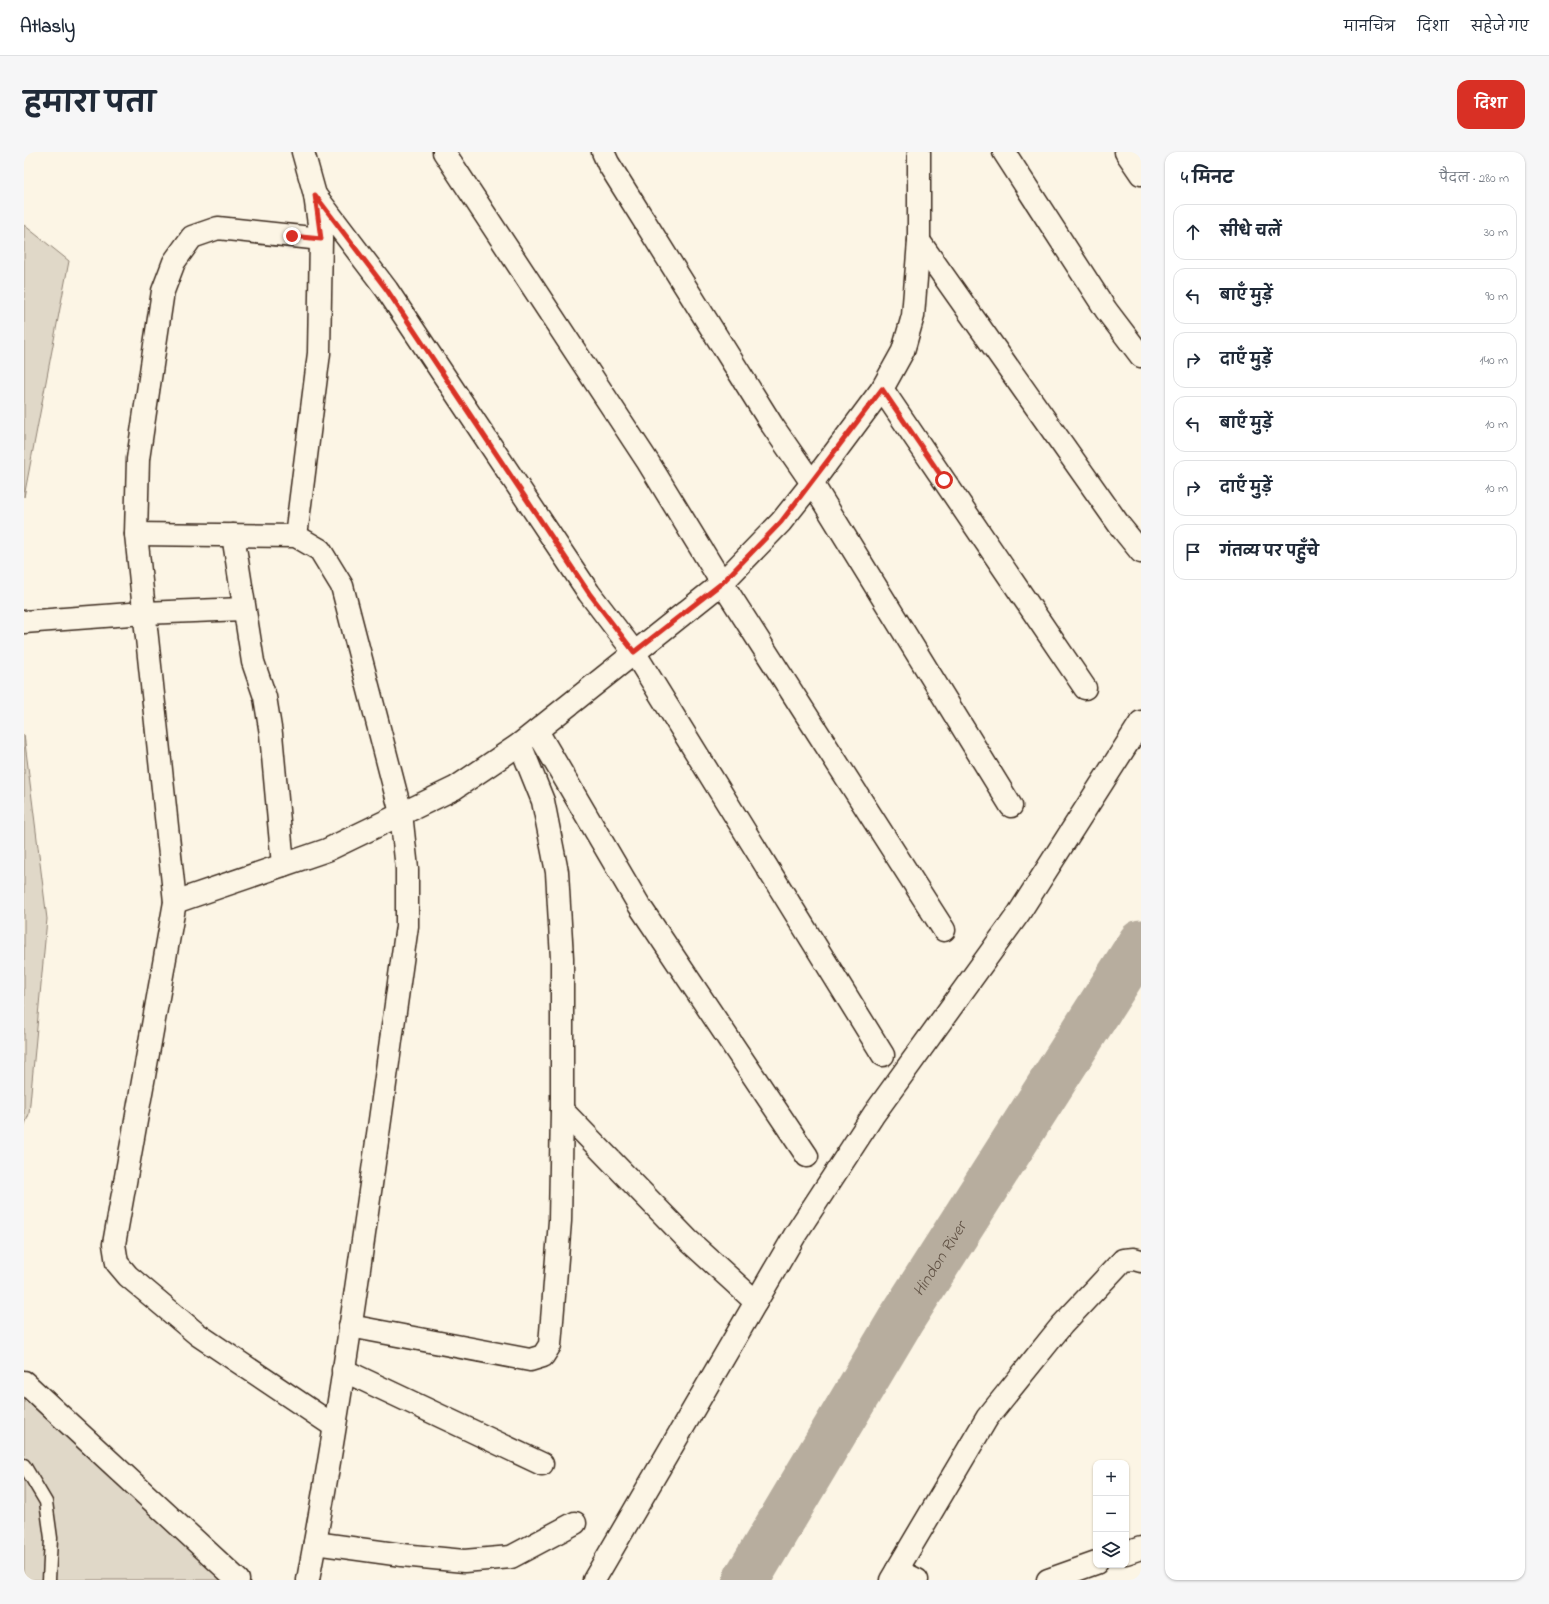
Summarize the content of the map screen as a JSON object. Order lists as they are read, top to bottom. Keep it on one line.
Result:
{"water":["Hindon River"],"page":{"header":"Atlasly","nav":["मानचित्र","दिशा","सहेजे गए"],"title":"हमारा पता","buttons":"दिशा","heading":["4 मिनट","पैदल · 280 m"],"list":[["सीधे चलें","30 m"],["बाएँ मुड़ें","90 m"],["दाएँ मुड़ें","140 m"],["बाएँ मुड़ें","10 m"],["दाएँ मुड़ें","10 m"],"गंतव्य पर पहुँचे"],"map_buttons":["+","−"]}}
